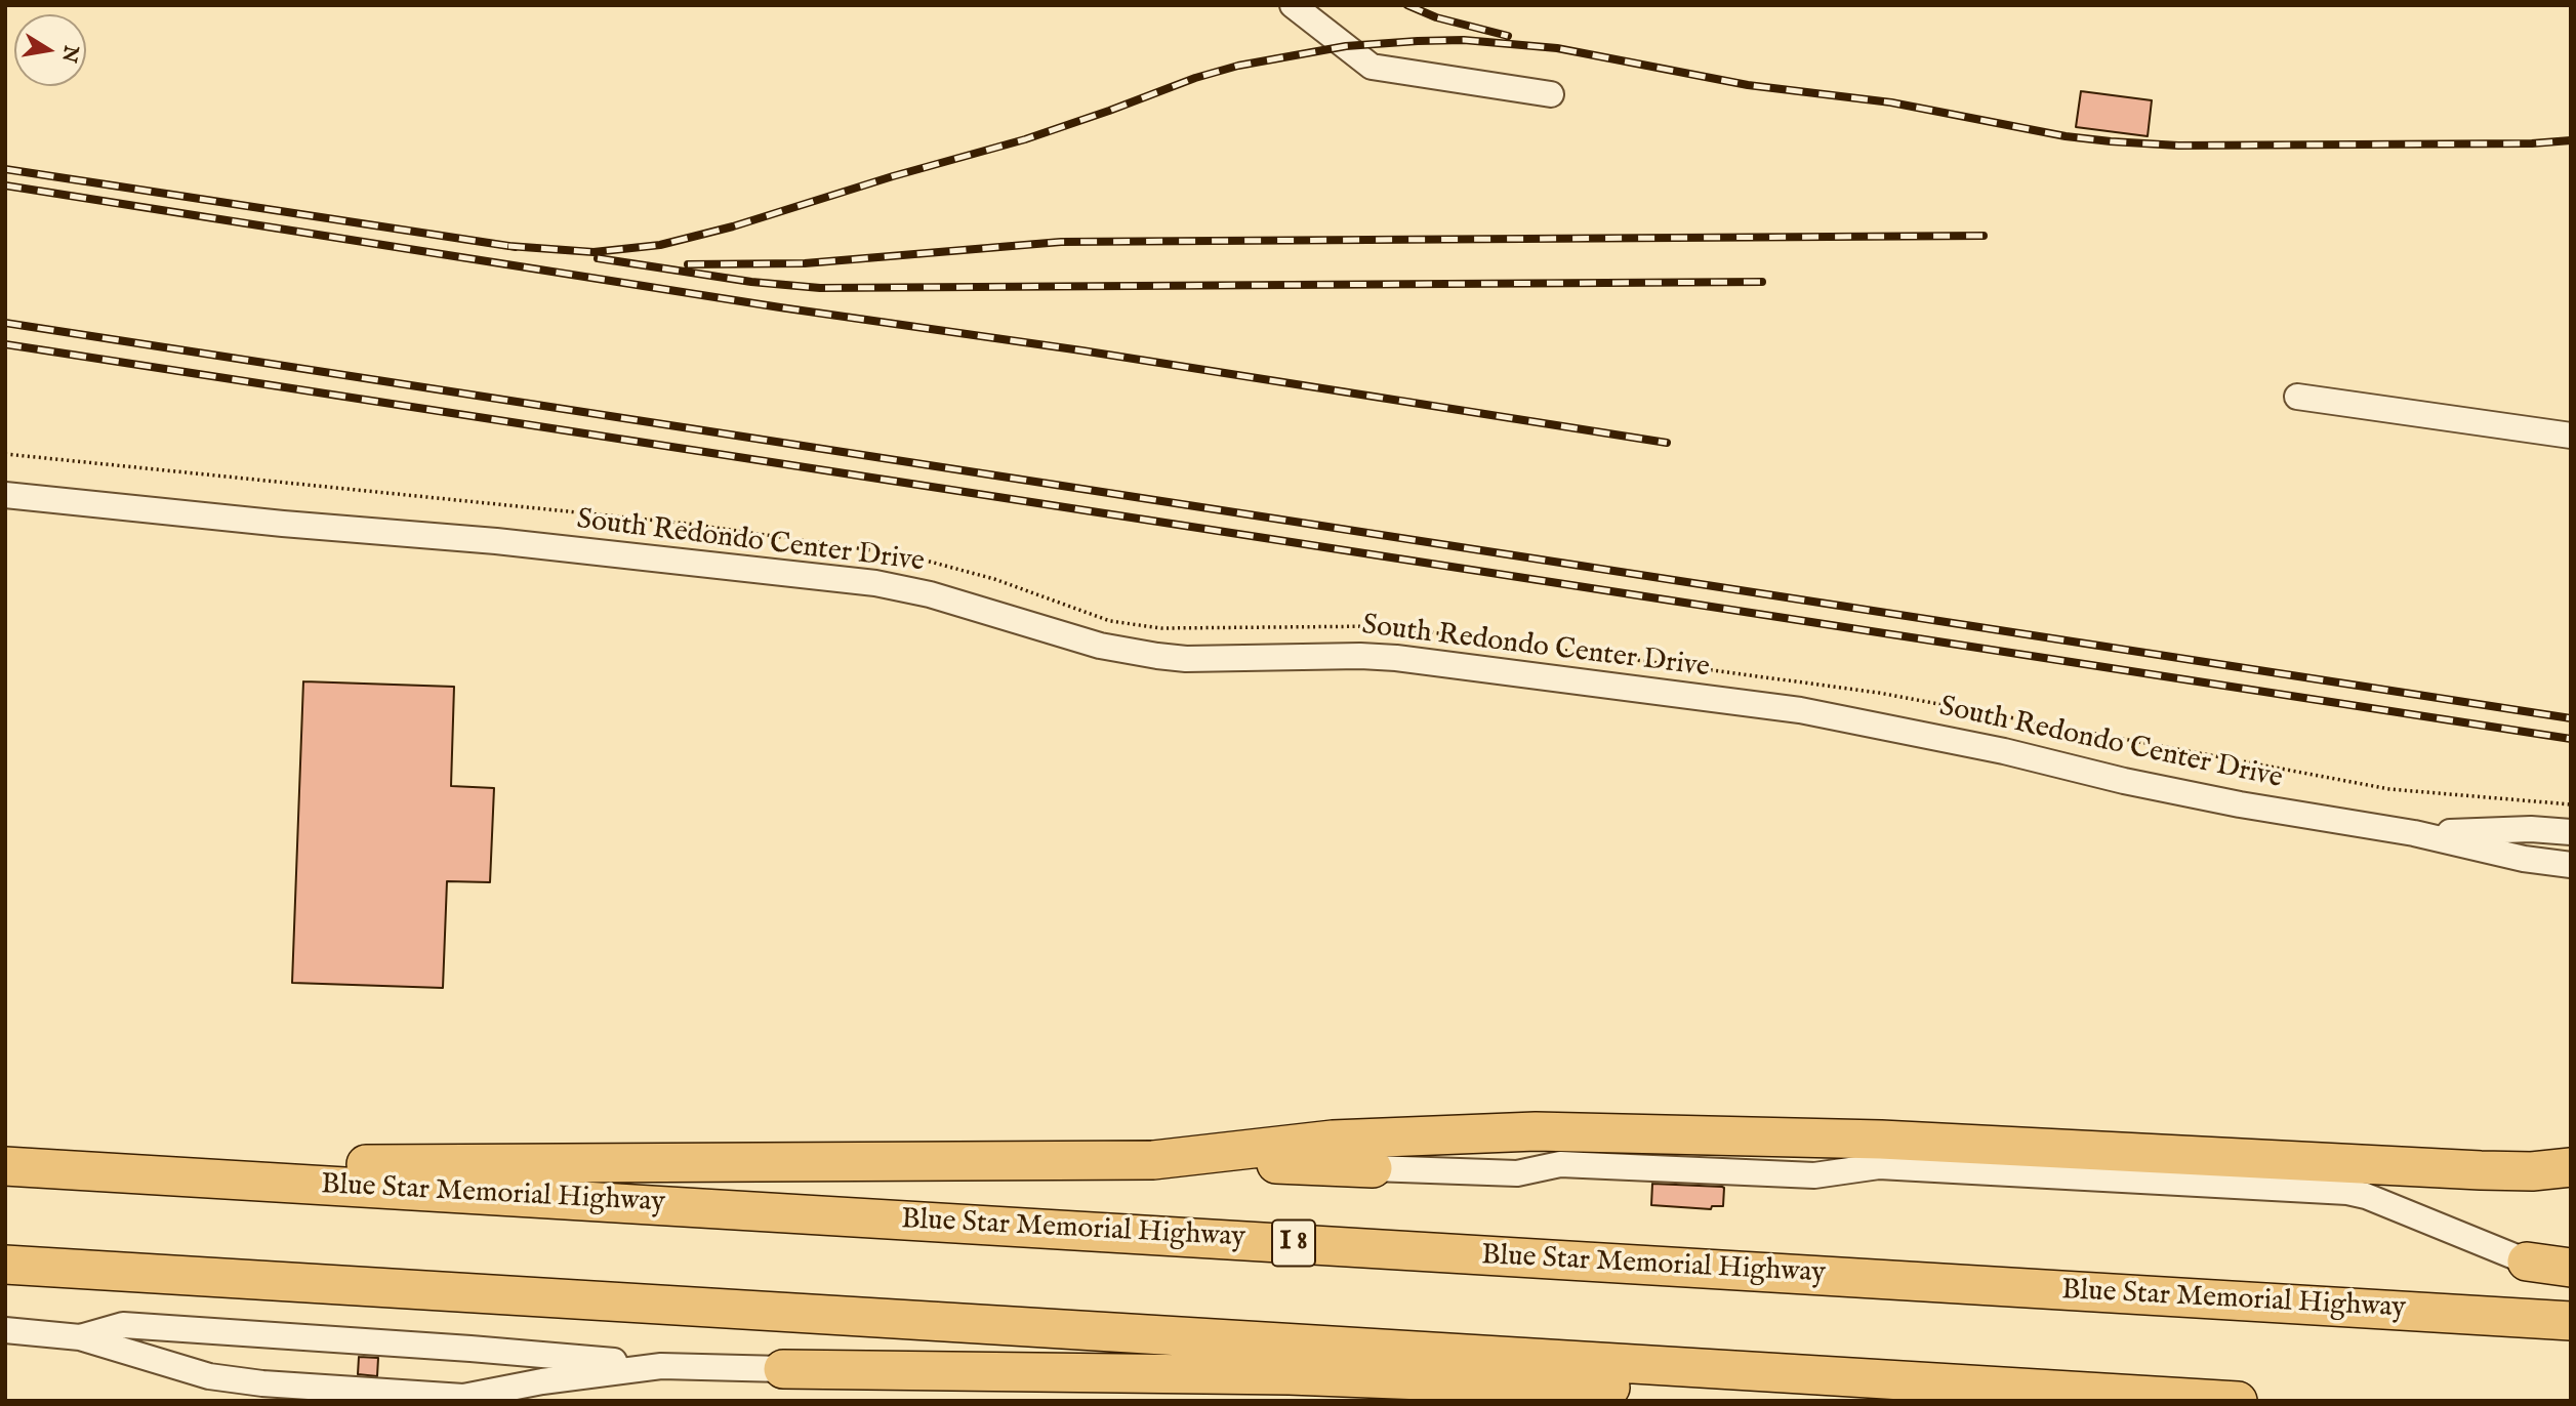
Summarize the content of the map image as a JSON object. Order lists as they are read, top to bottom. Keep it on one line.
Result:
{"streets":{"highway":["Blue Star Memorial Highway","I 8"],"street":["South Redondo Center Drive"]},"north":"right"}
